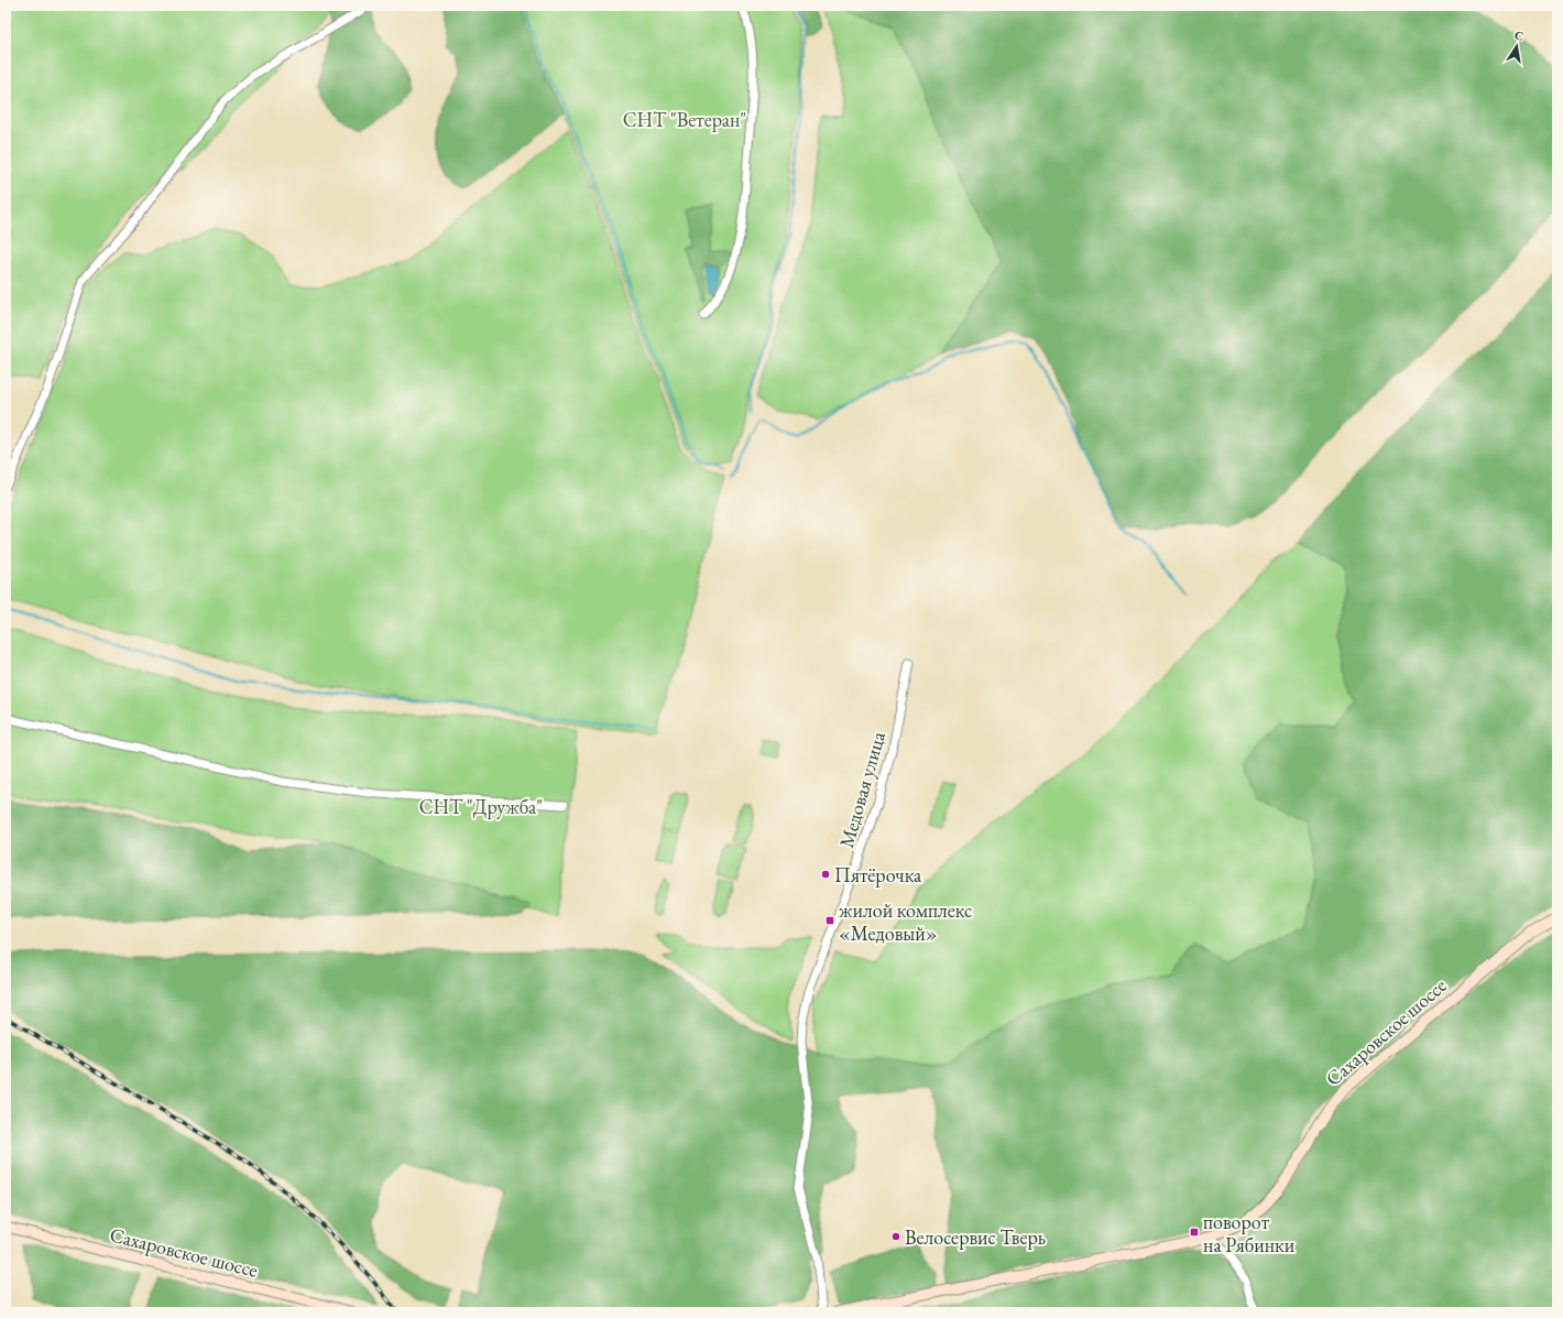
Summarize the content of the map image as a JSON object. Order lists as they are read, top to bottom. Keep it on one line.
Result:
{"streets":{"main road":["Сахаровское шоссе"],"street":["Медовая улица"]},"parks":["СНТ \"Ветеран\"","СНТ \"Дружба\""],"places":{"other":["Пятёрочка","Велосервис Тверь"],"transit":["жилой комплекс «Медовый»","поворот на Рябинки"]},"north":"top"}
